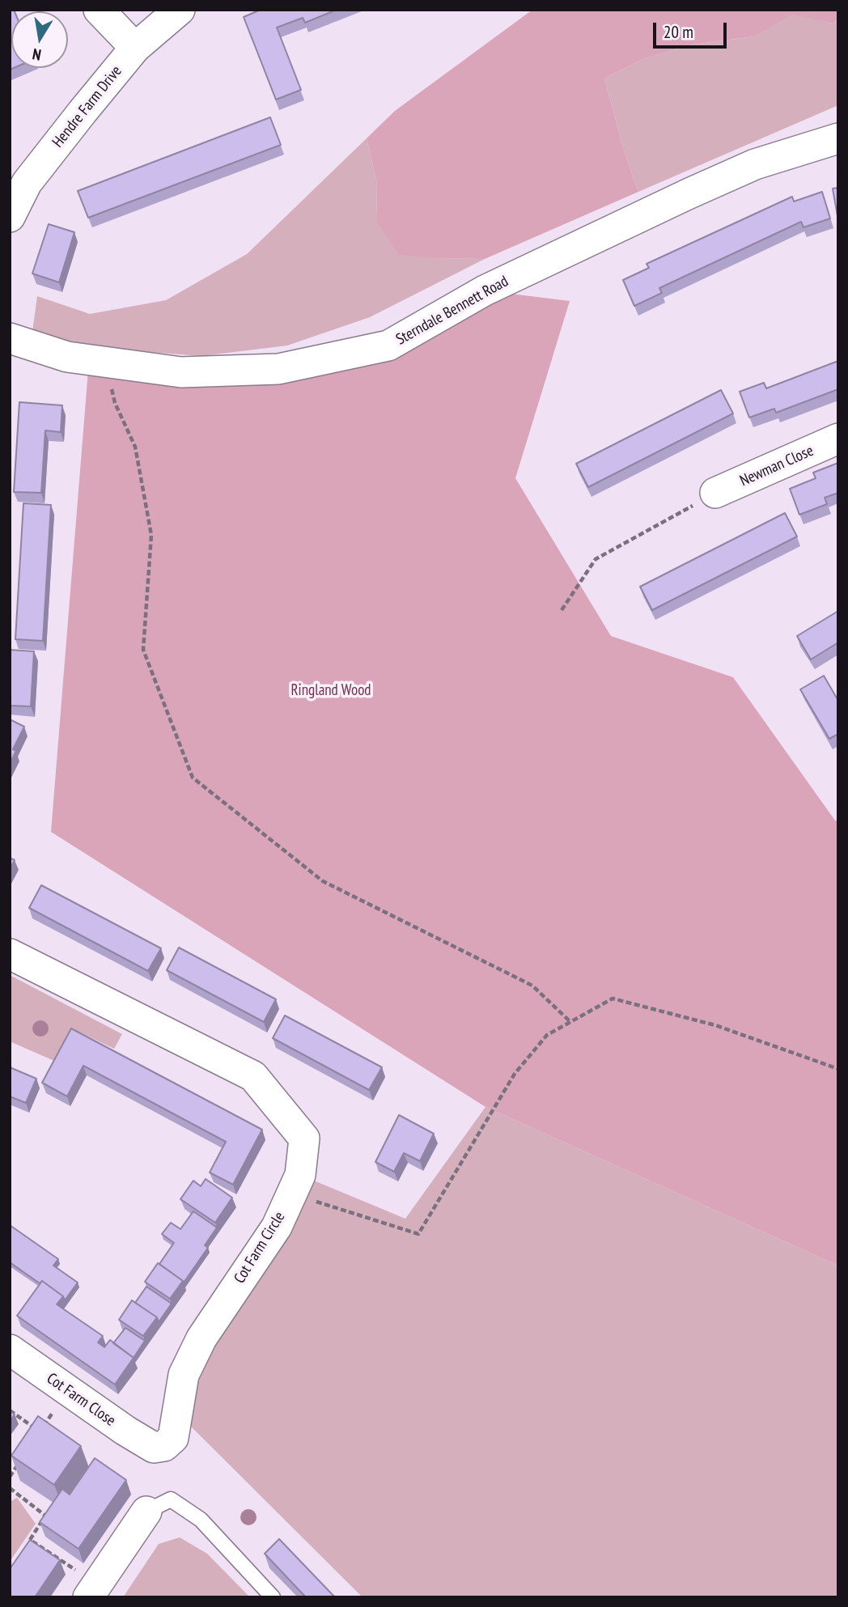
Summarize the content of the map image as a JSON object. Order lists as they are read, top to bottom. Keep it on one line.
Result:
{"streets":{"street":["Hendre Farm Drive","Sterndale Bennett Road","Newman Close","Cot Farm Circle","Cot Farm Close"]},"crossings":[["Cot Farm Circle","Cot Farm Close"]],"parks":["Ringland Wood"],"scale_bar":"20 m","north":"bottom"}
